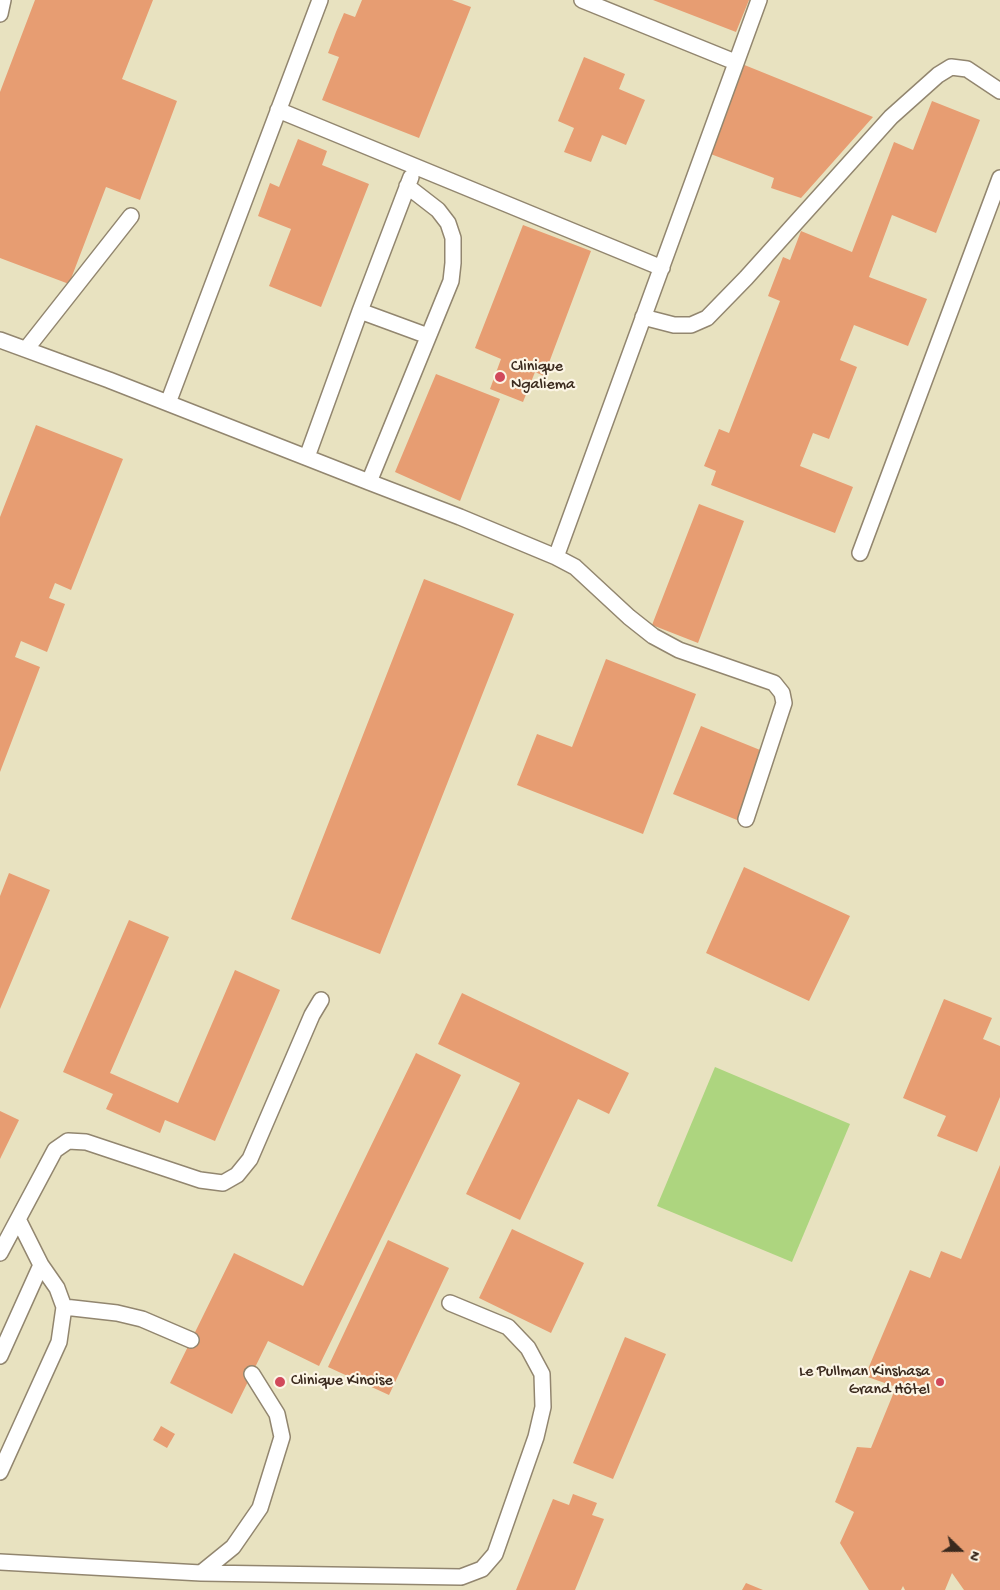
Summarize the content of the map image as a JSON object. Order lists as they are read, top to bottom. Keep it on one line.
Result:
{"places":["Clinique Ngaliema","Clinique Kinoise","Le Pullman Kinshasa Grand Hôtel"],"north":"right"}
